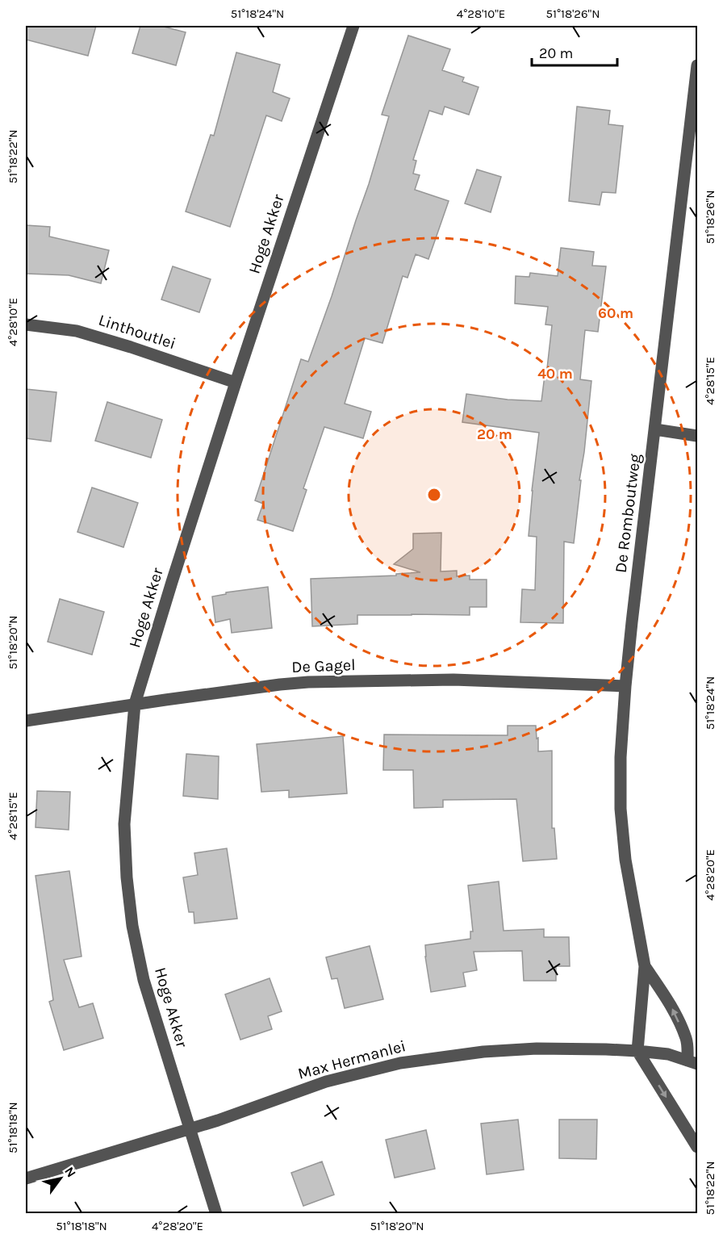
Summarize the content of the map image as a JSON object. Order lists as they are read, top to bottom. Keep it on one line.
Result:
{"streets":{"street":["Hoge Akker","Linthoutlei","De Romboutweg","De Gagel","Max Hermanlei"]},"crossings":[["Hoge Akker","Linthoutlei"],["Hoge Akker","De Gagel"],["Hoge Akker","Max Hermanlei"],["De Romboutweg","De Gagel"],["De Romboutweg","Max Hermanlei"]],"scale_bar":"20 m","north":"top right","coordinates":["51°18'24\"N","4°28'10\"E","51°18'26\"N","51°18'22\"N","4°28'15\"E","51°18'20\"N","4°28'20\"E","51°18'18\"N"],"rings":["60 m","40 m","20 m"]}
